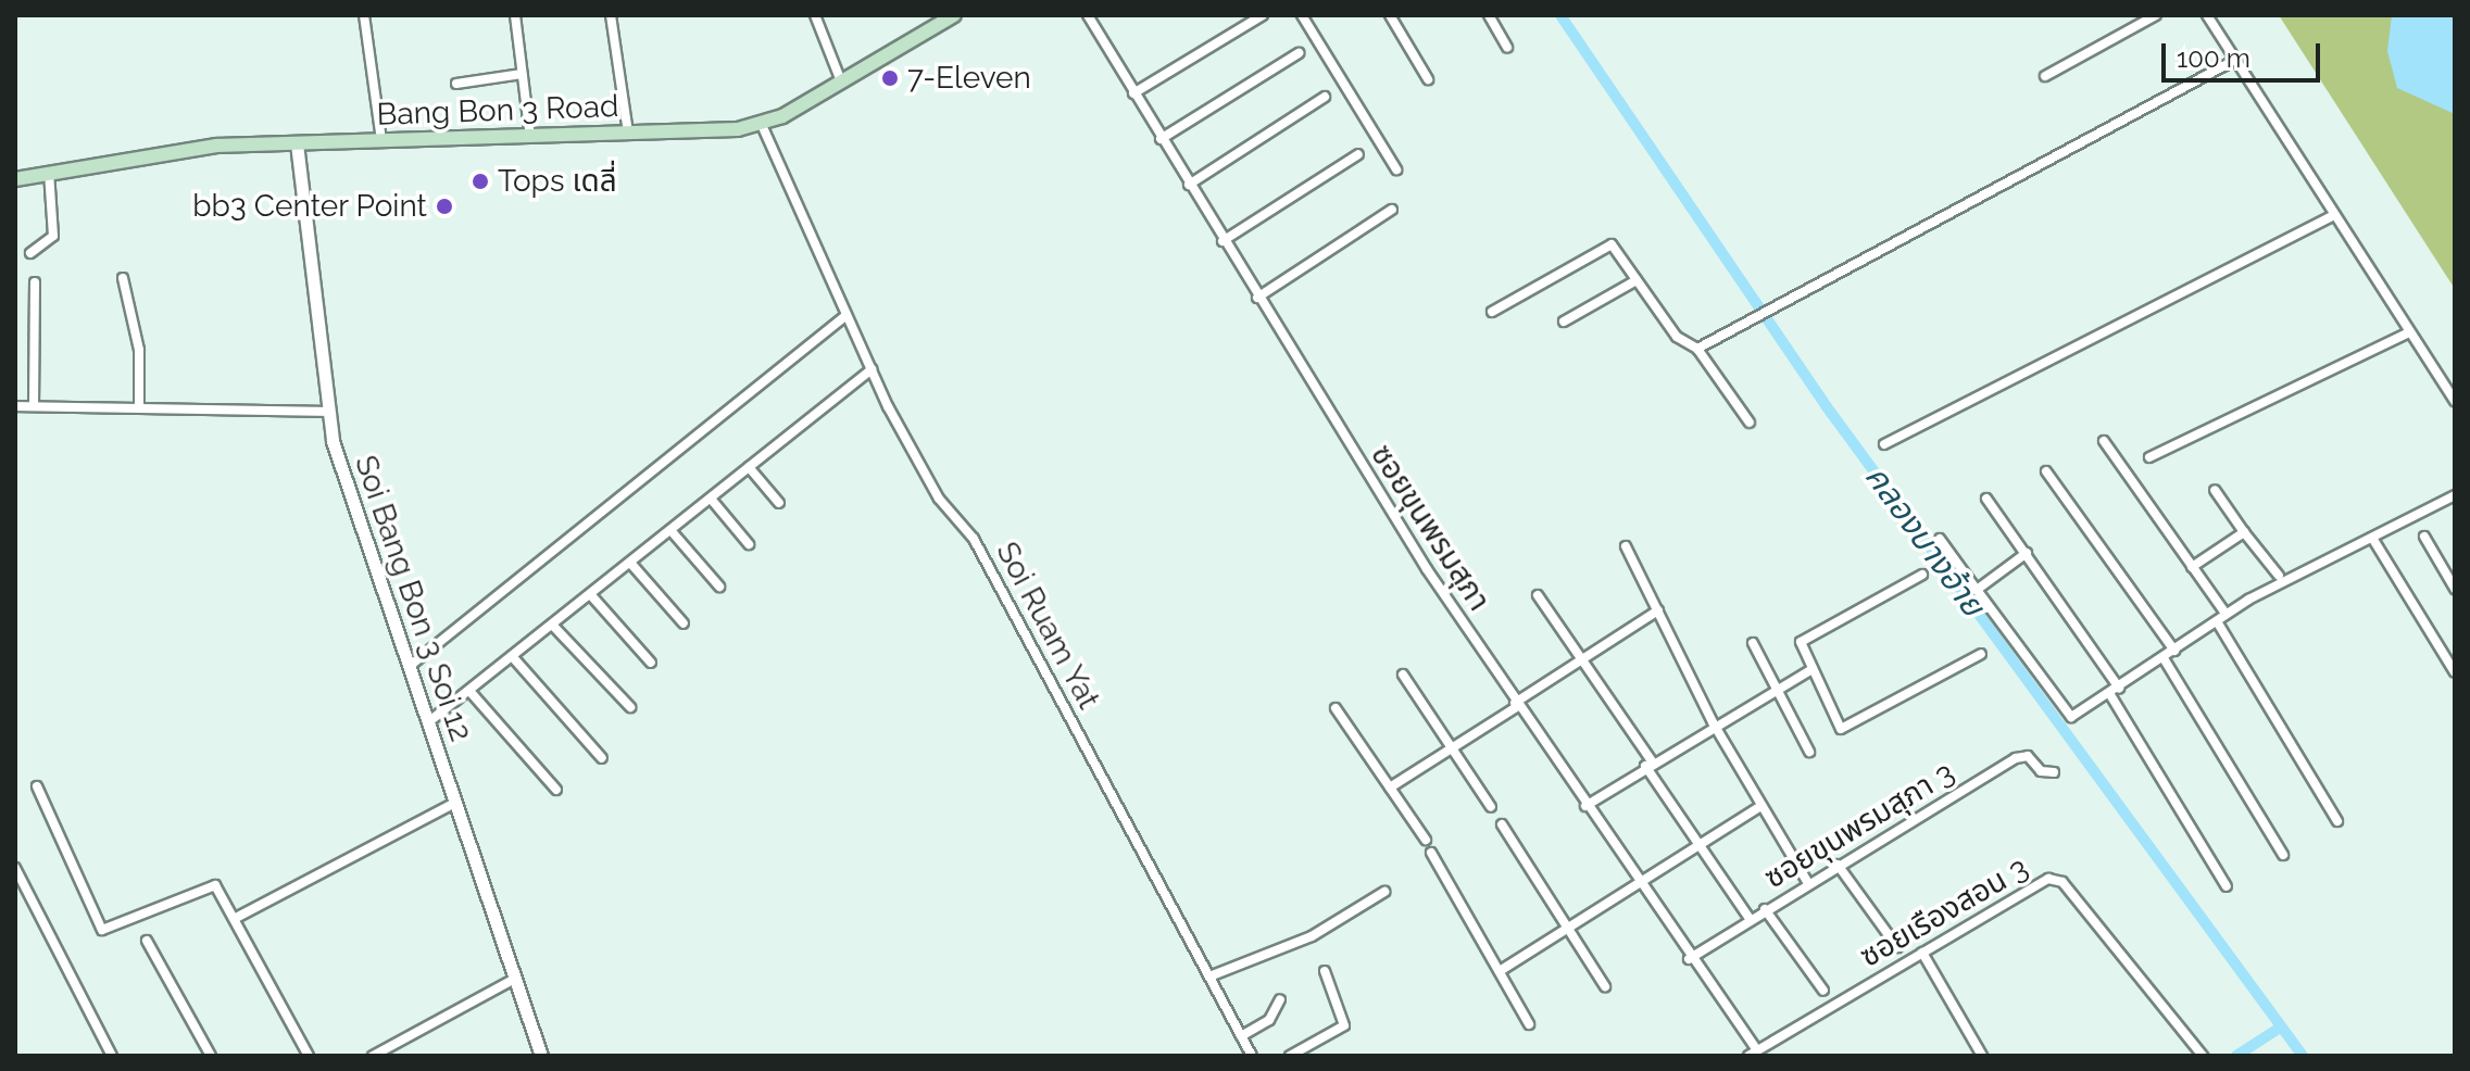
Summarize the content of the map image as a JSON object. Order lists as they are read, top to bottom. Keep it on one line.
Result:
{"streets":{"main road":["Bang Bon 3 Road"],"street":["ซอยขุนพรมสุภา","Soi Bang Bon 3 Soi 12","Soi Ruam Yat","ซอยขุนพรมสุภา 3","ซอยเรืองสอน 3"]},"crossings":[["Bang Bon 3 Road","Soi Bang Bon 3 Soi 12"],["Bang Bon 3 Road","Soi Ruam Yat"],["ซอยขุนพรมสุภา","ซอยขุนพรมสุภา 3"],["ซอยขุนพรมสุภา","ซอยเรืองสอน 3"]],"water":["คลองบางอ้าย"],"places":["7-Eleven","Tops เดลี่","bb3 Center Point"],"scale_bar":"100 m"}
